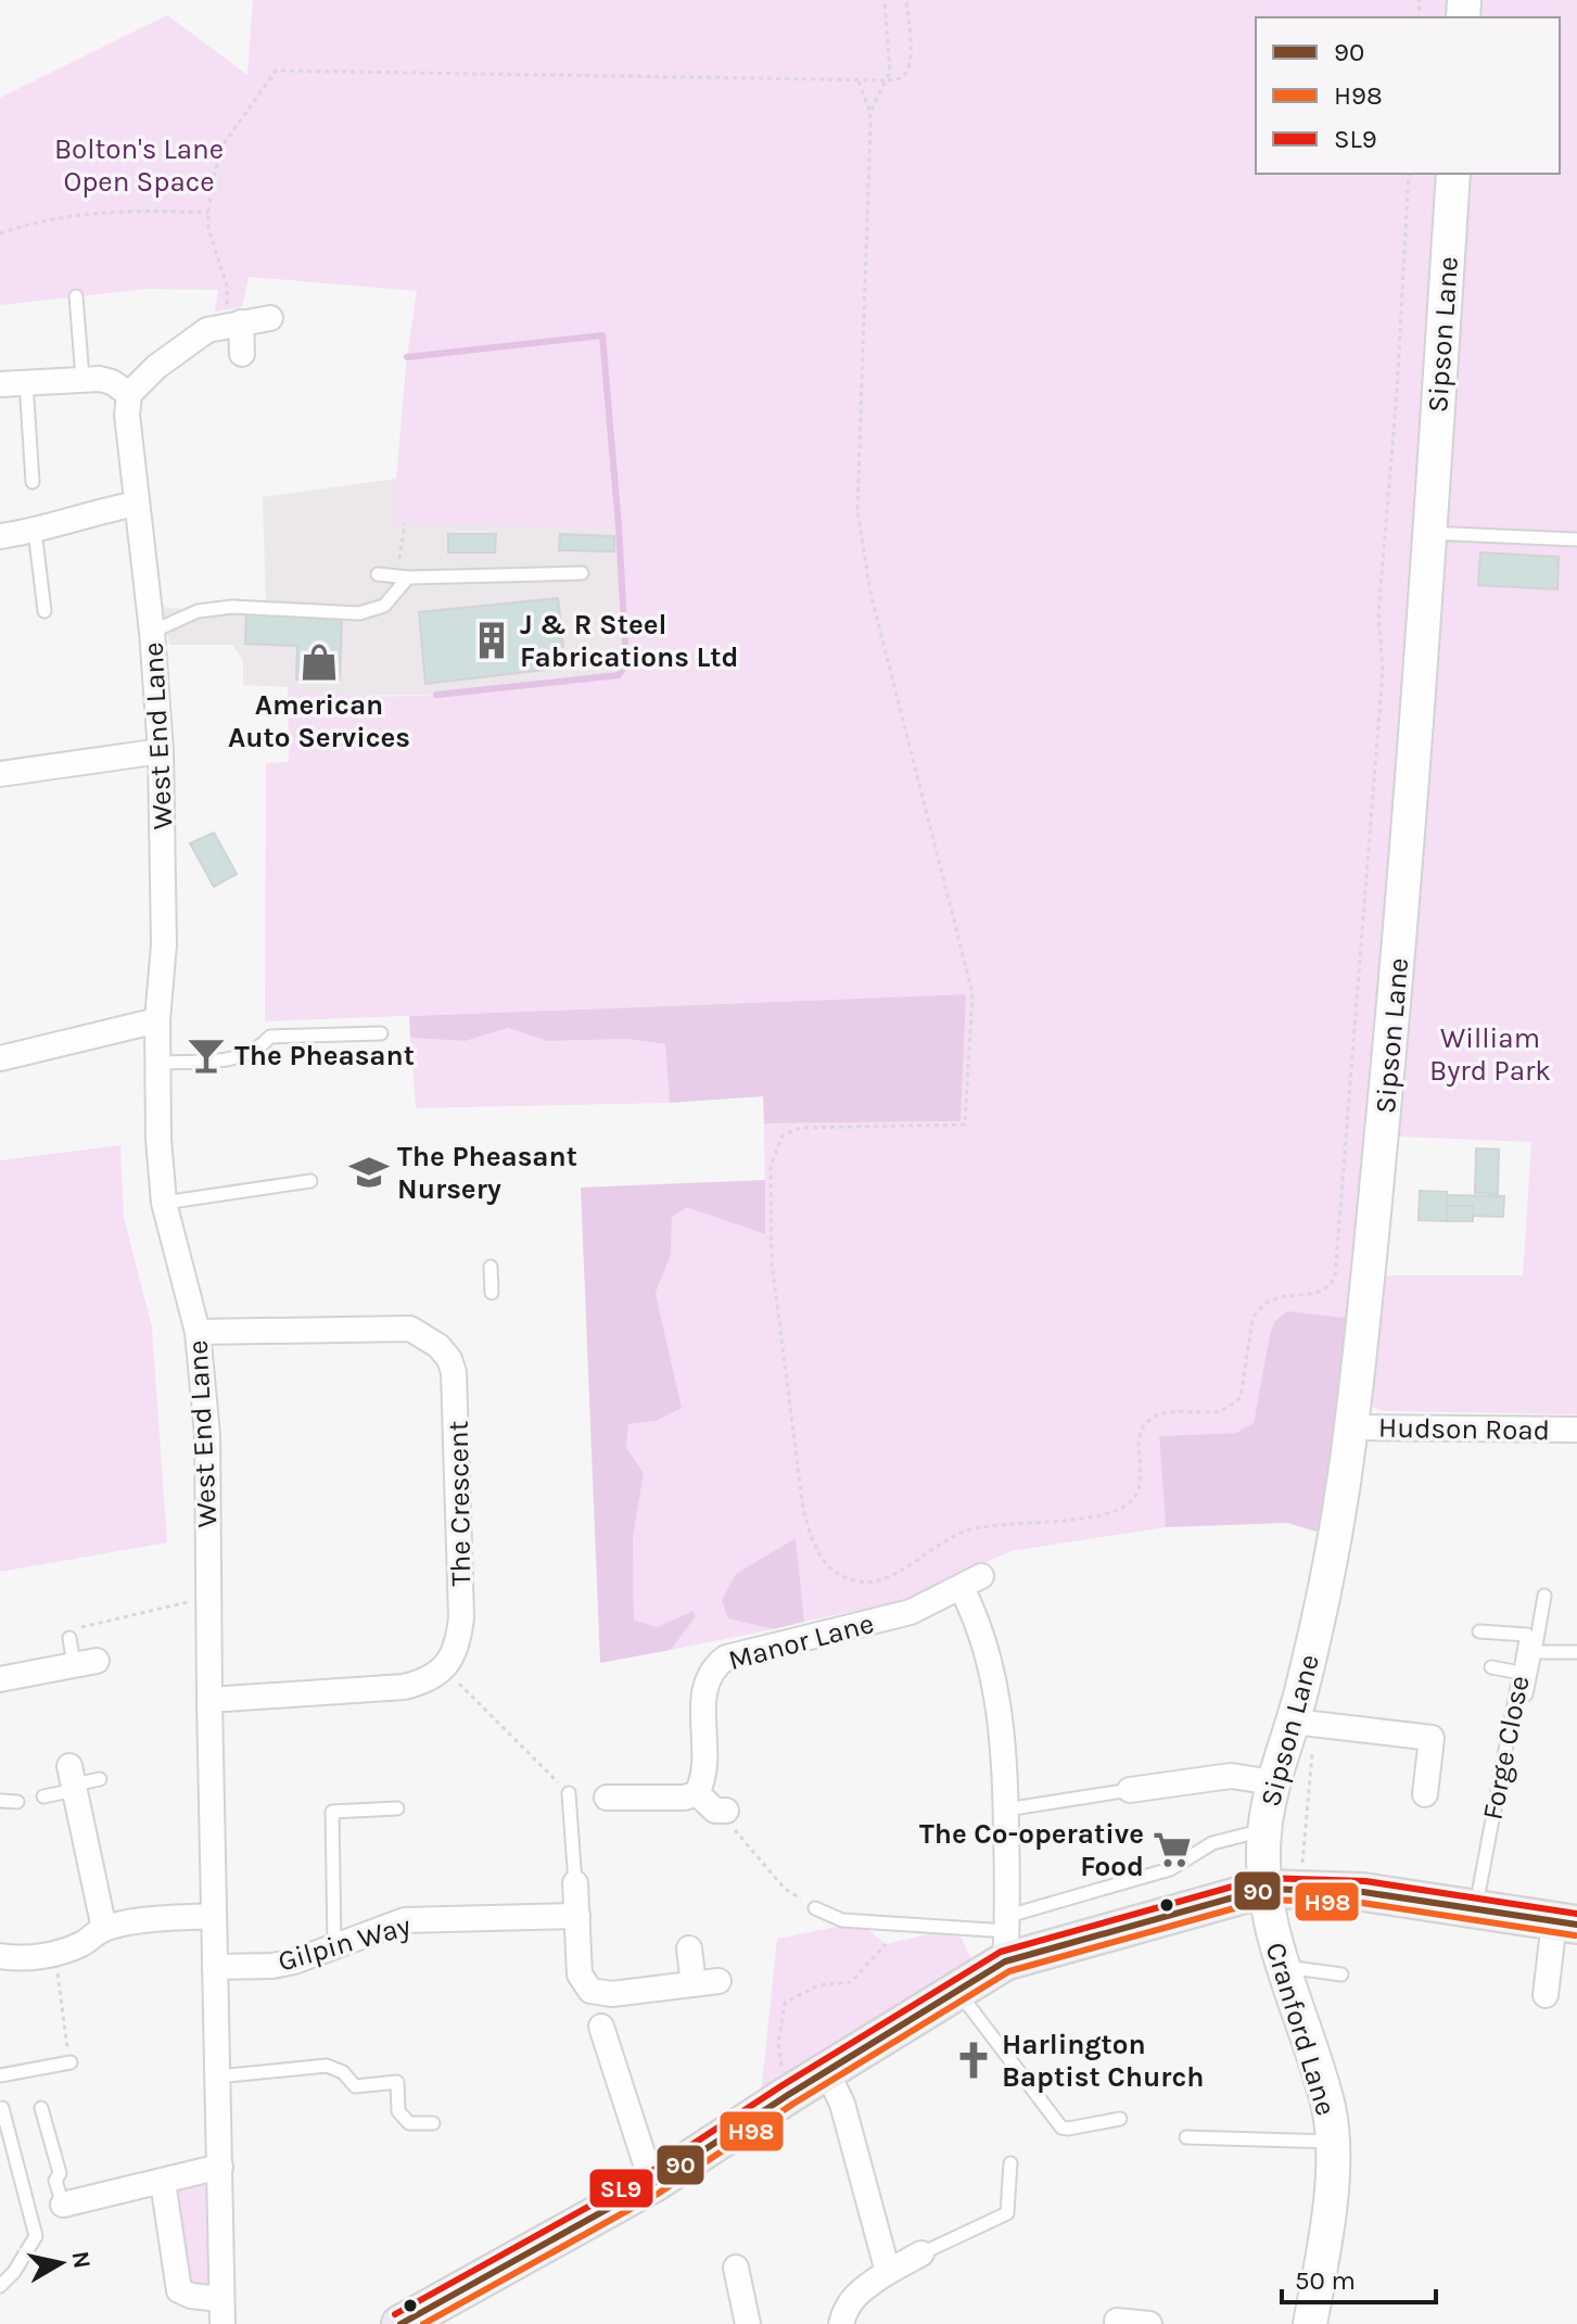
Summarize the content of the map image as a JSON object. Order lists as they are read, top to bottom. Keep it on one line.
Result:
{"streets":{"street":["Sipson Lane","West End Lane","Hudson Road","The Crescent","Manor Lane","Gilpin Way","Cranford Lane"],"lane":["Forge Close"]},"crossings":[["Sipson Lane","Hudson Road"],["Sipson Lane","Cranford Lane"],["West End Lane","The Crescent"],["West End Lane","Gilpin Way"]],"parks":["Bolton's Lane Open Space","William Byrd Park"],"places":{"building":["J & R Steel Fabrications Ltd"],"shop":["American Auto Services"],"bar":["The Pheasant"],"school or university":["The Pheasant Nursery"],"supermarket":["The Co-operative Food"],"church":["Harlington Baptist Church"]},"lines":["transit line SL9","transit line 90","transit line H98"],"legend":["90","H98","SL9"],"scale_bar":"50 m","north":"right"}
